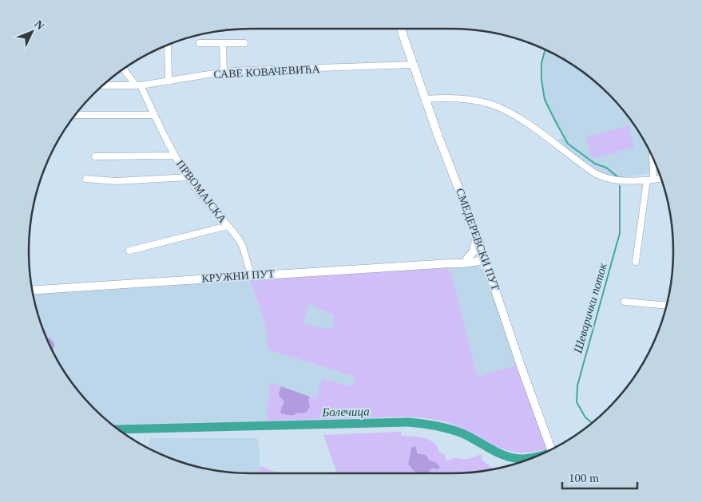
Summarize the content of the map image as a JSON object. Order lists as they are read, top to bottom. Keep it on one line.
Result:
{"streets":{"main road":["СМЕДЕРЕВСКИ ПУТ","КРУЖНИ ПУТ"],"street":["САВЕ КОВАЧЕВИЋА","ПРВОМАЈСКА"]},"crossings":[["САВЕ КОВАЧЕВИЋА","ПРВОМАЈСКА"],["САВЕ КОВАЧЕВИЋА","СМЕДЕРЕВСКИ ПУТ"],["ПРВОМАЈСКА","КРУЖНИ ПУТ"],["СМЕДЕРЕВСКИ ПУТ","КРУЖНИ ПУТ"]],"water":["Шеварички поток","Болечица"],"scale_bar":"100 m","north":"top right"}
